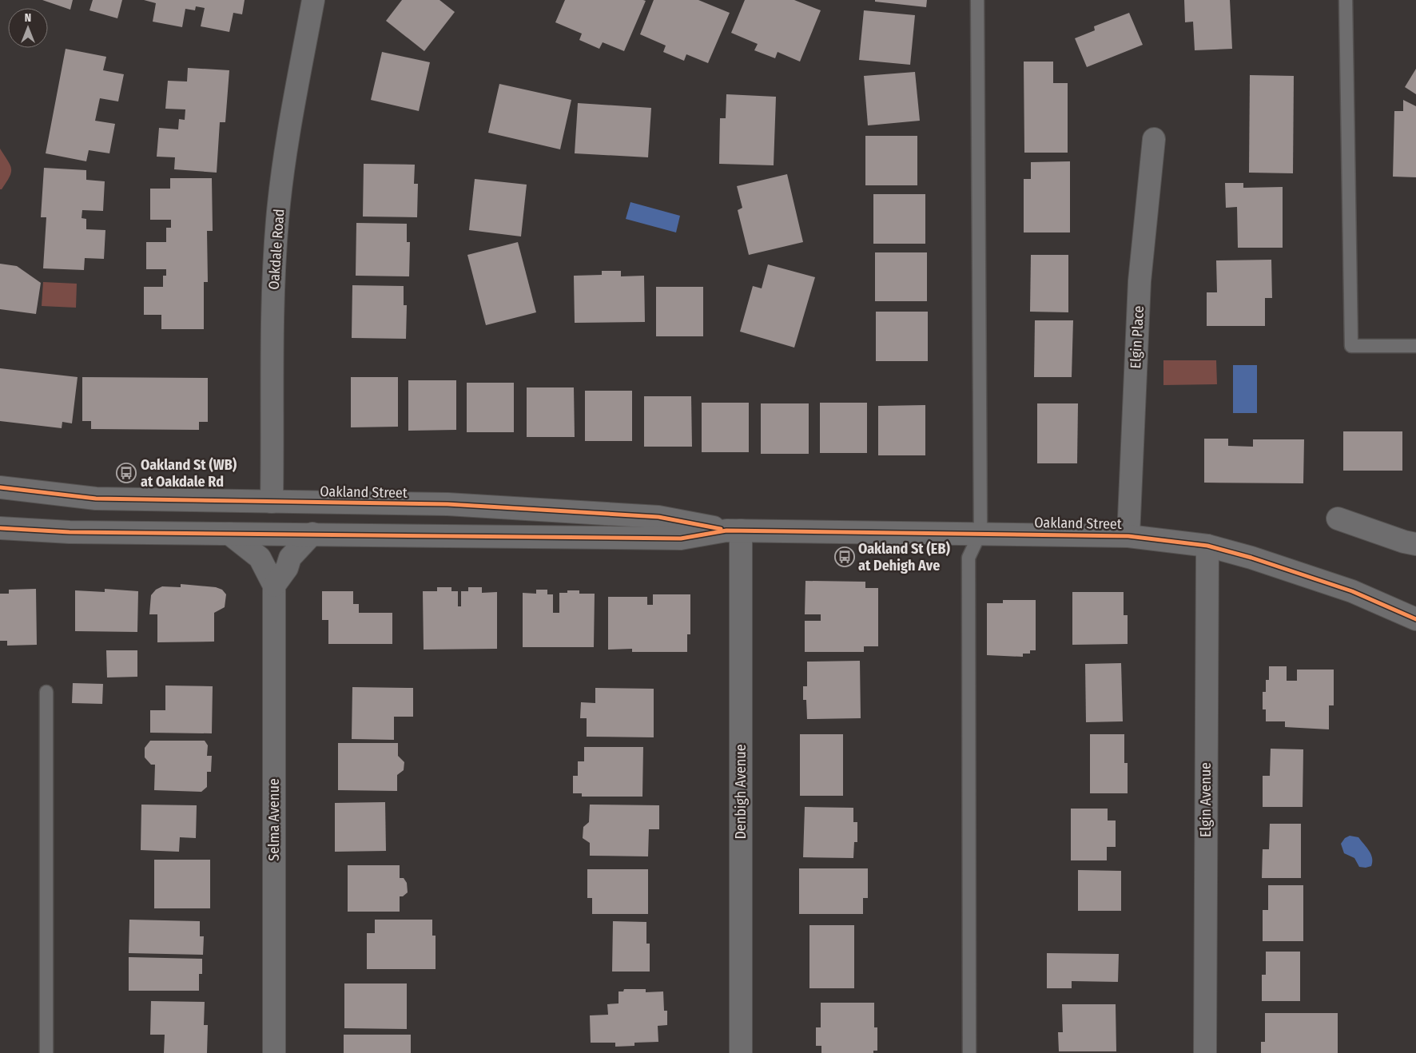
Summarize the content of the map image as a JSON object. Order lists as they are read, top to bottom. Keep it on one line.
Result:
{"streets":{"street":["Oakdale Road","Elgin Place","Oakland Street","Denbigh Avenue","Elgin Avenue","Selma Avenue"]},"crossings":[["Oakdale Road","Oakland Street"],["Elgin Place","Oakland Street"],["Oakland Street","Denbigh Avenue"],["Oakland Street","Elgin Avenue"],["Oakland Street","Selma Avenue"]],"places":{"bus stop":["Oakland St (WB) at Oakdale Rd","Oakland St (EB) at Dehigh Ave"]},"north":"top"}
